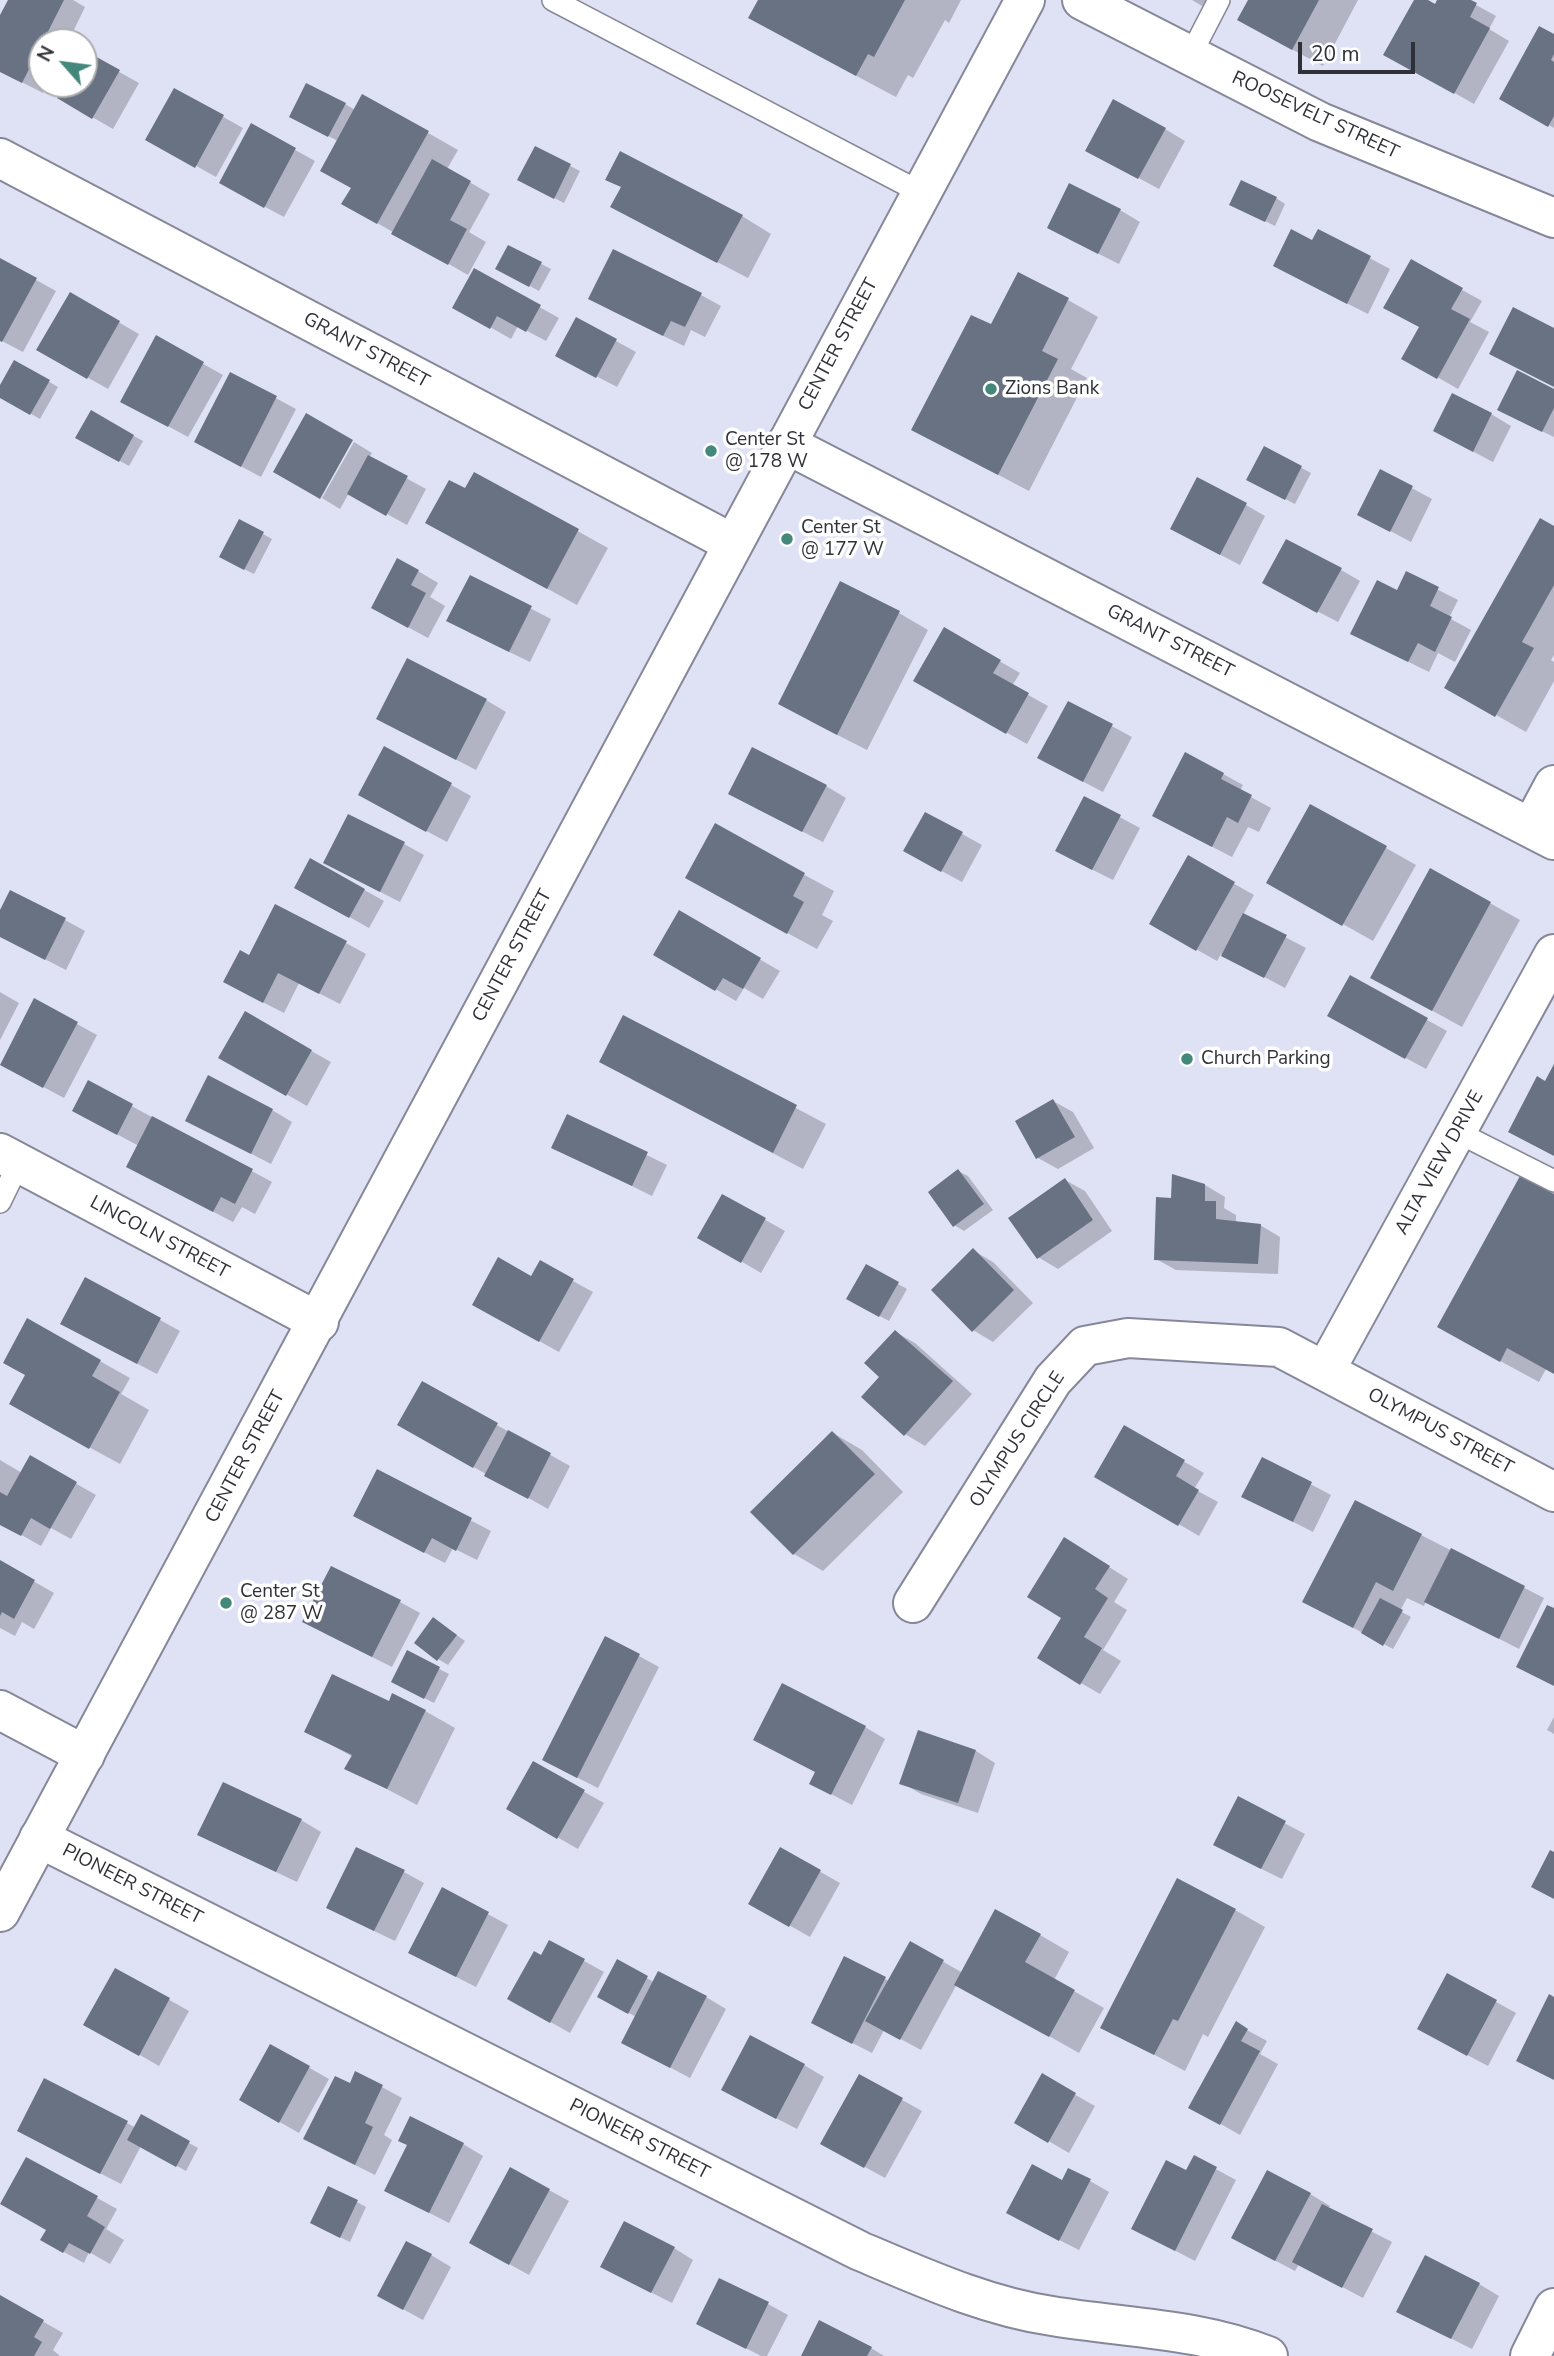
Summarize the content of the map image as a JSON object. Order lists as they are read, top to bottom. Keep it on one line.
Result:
{"streets":{"street":["ROOSEVELT STREET","CENTER STREET","GRANT STREET","ALTA VIEW DRIVE","LINCOLN STREET","OLYMPUS STREET","OLYMPUS CIRCLE","PIONEER STREET"]},"crossings":[["CENTER STREET","GRANT STREET"],["CENTER STREET","LINCOLN STREET"],["CENTER STREET","PIONEER STREET"],["ALTA VIEW DRIVE","OLYMPUS STREET"],["ALTA VIEW DRIVE","OLYMPUS CIRCLE"],["OLYMPUS STREET","OLYMPUS CIRCLE"]],"places":["Zions Bank","Center St @ 178 W","Center St @ 177 W","Church Parking","Center St @ 287 W"],"scale_bar":"20 m","north":"top left"}
